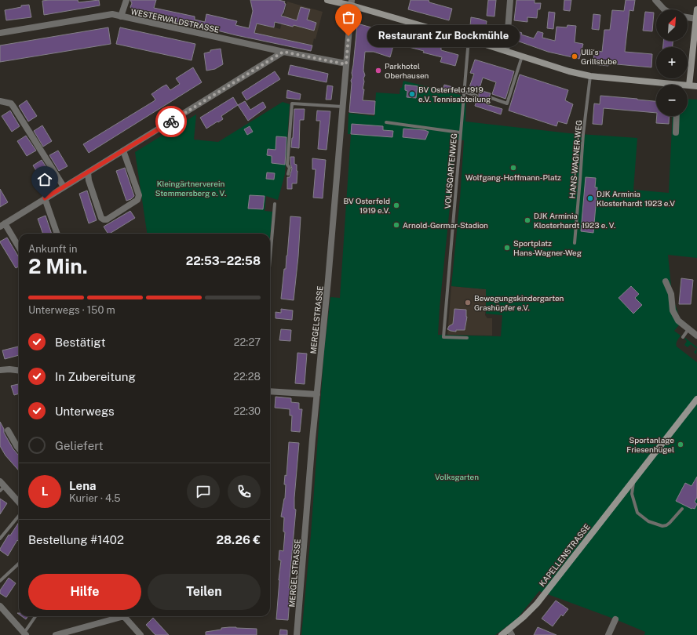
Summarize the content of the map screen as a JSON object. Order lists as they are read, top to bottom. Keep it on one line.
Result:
{"streets":{"main road":["KAPELLENSTRASSE"],"street":["WESTERWALDSTRASSE","MERGELSTRASSE"],"lane":["HANS-WAGNER-WEG","VOLKSGARTENWEG"]},"crossings":[["WESTERWALDSTRASSE","MERGELSTRASSE"]],"parks":["Kleingärtnerverein Stemmersberg e. V.","Volksgarten"],"places":["Restaurant Zur Bockmühle","Ulli´s Grillstube","Parkhotel Oberhausen","BV Osterfeld 1919 e.V. Tennisabteilung","Wolfgang-Hoffmann-Platz","DJK Arminia Klosterhardt 1923 e.V","BV Osterfeld 1919 e.V.","DJK Arminia Klosterhardt 1923 e. V.","Arnold-Germar-Stadion","Sportplatz Hans-Wagner-Weg","Bewegungskindergarten Grashüpfer e.V.","Sportanlage Friesenhügel"],"north":"top right","page":{"map_buttons":["+","−"],"bubble":"Restaurant Zur Bockmühle","heading":["2 Min.","Ankunft in","22:53–22:58"],"panel":["Lena","Kurier · 4.5","Bestellung #1402","28.26 €"],"bar":"Unterwegs · 150 m","list":[["Bestätigt","22:27"],["In Zubereitung","22:28"],["Unterwegs","22:30"],"Geliefert"],"round":"L","buttons":["Hilfe","Teilen"]}}
